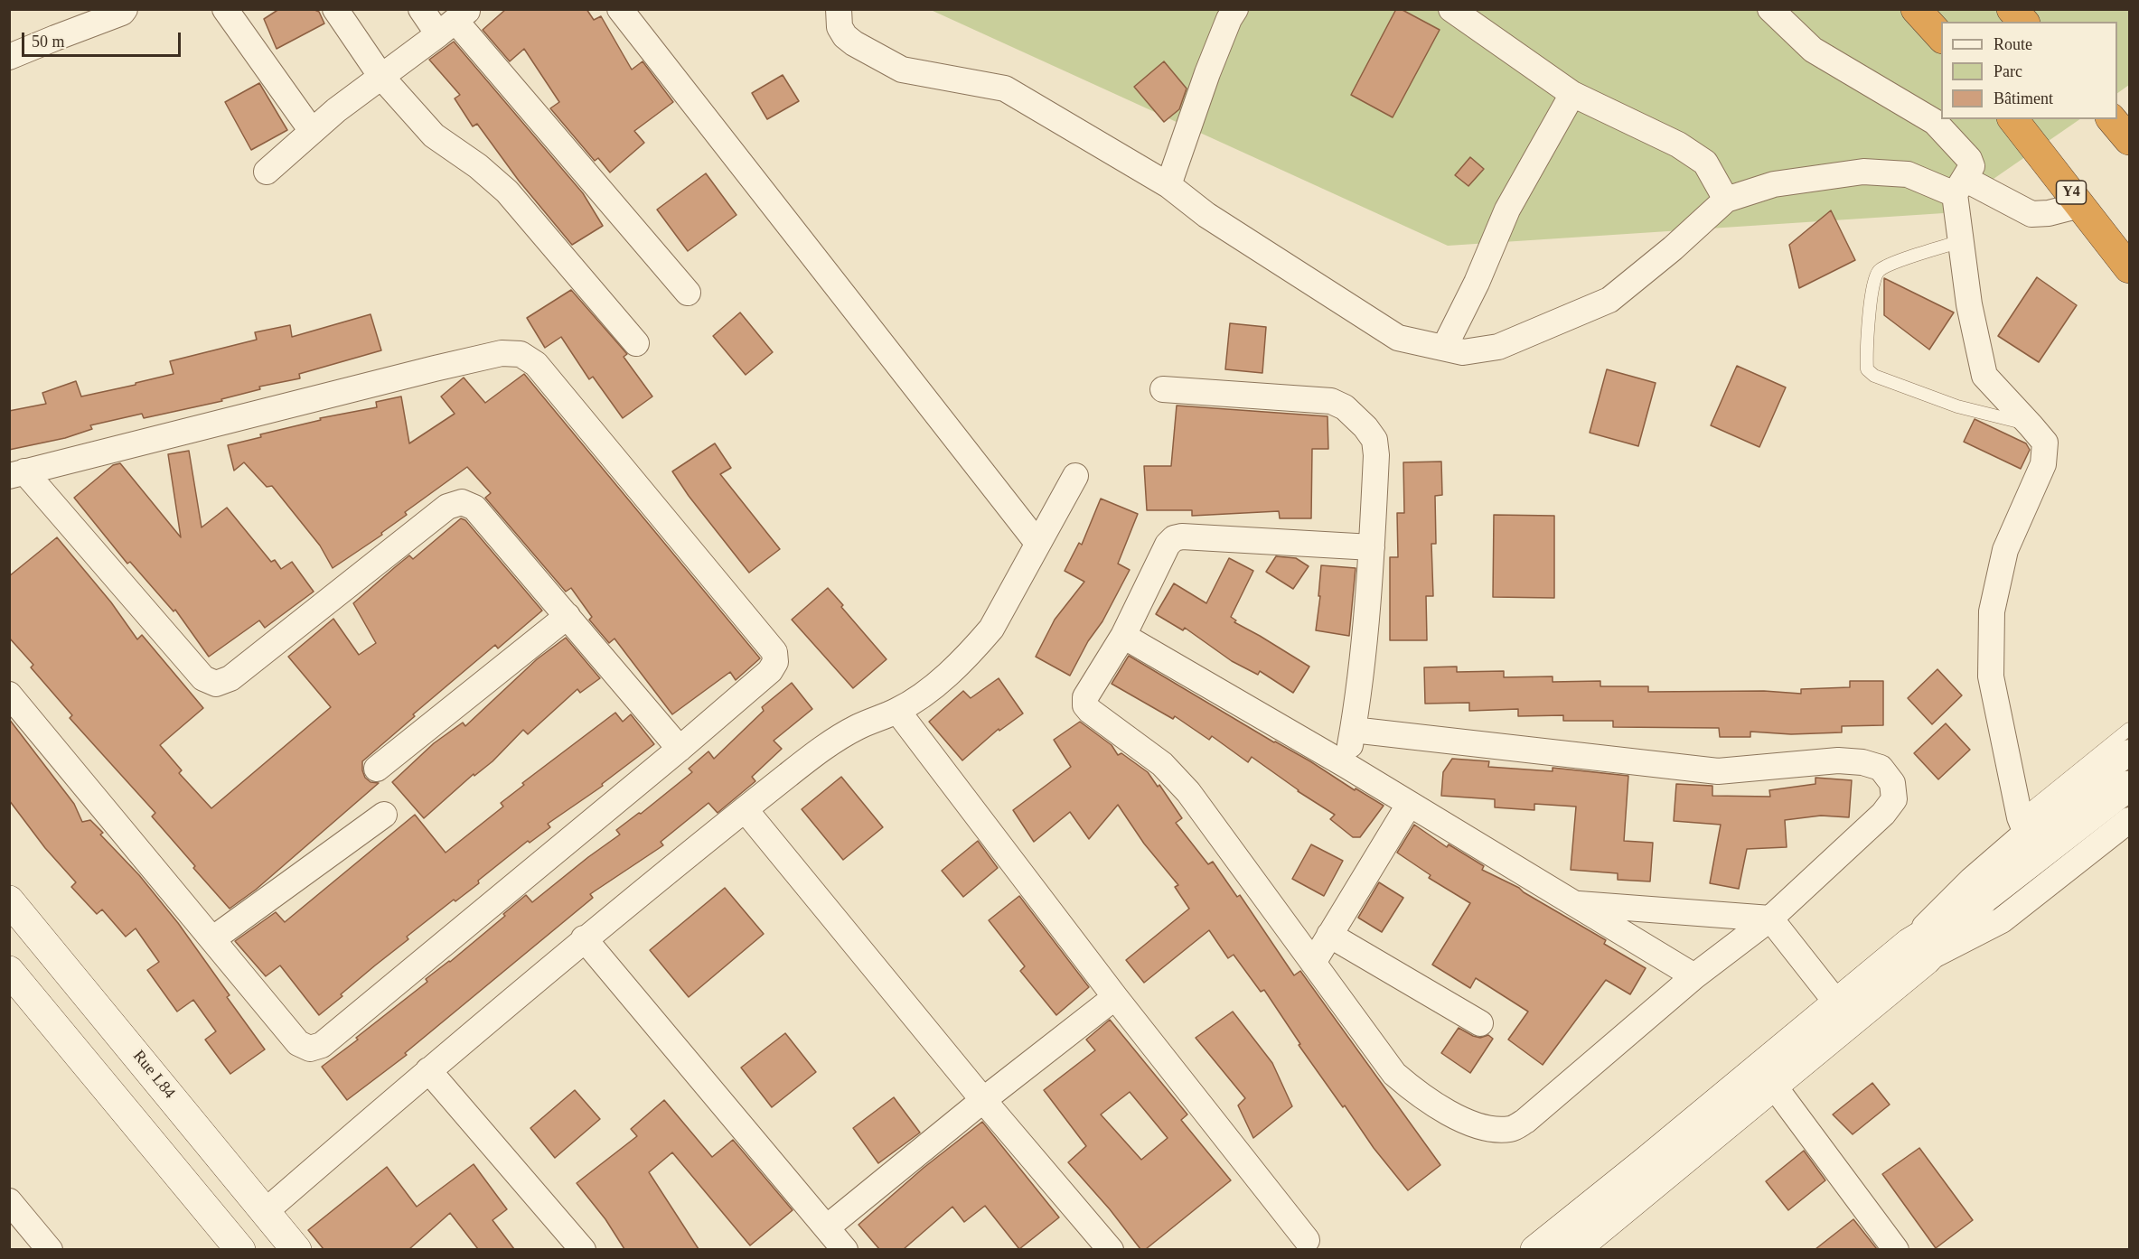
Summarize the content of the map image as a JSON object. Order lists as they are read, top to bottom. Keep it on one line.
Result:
{"streets":{"highway":["Y4"],"street":["Rue L84"]},"legend":["Route","Parc","Bâtiment"],"scale_bar":"50 m"}
